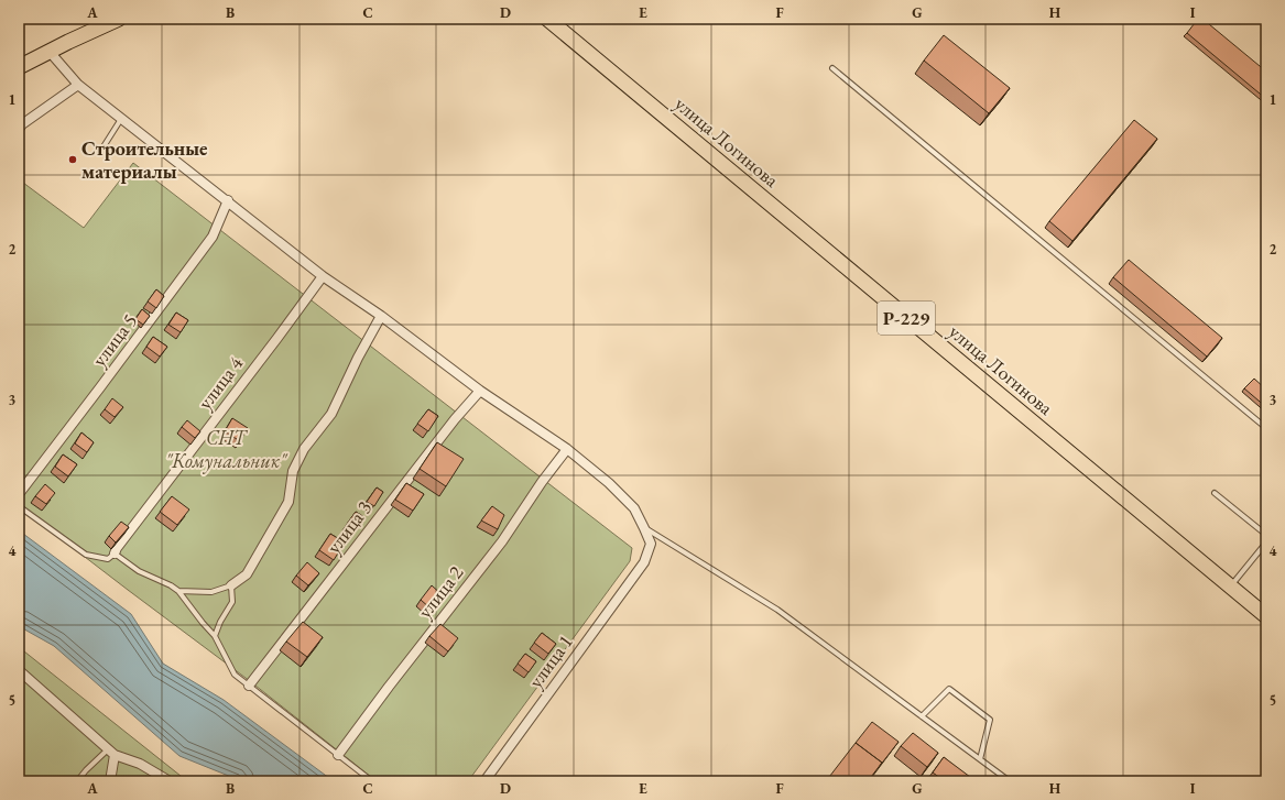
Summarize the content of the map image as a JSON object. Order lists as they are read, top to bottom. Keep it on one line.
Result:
{"streets":{"main road":["улица Логинова","Р-229"],"street":["улица 5","улица 4","улица 3","улица 2","улица 1"]},"parks":["СНТ \"Комунальник\""],"places":["Строительные материалы"],"grid":{"columns":["A","B","C","D","E","F","G","H","I"],"rows":["1","2","3","4","5"]}}
